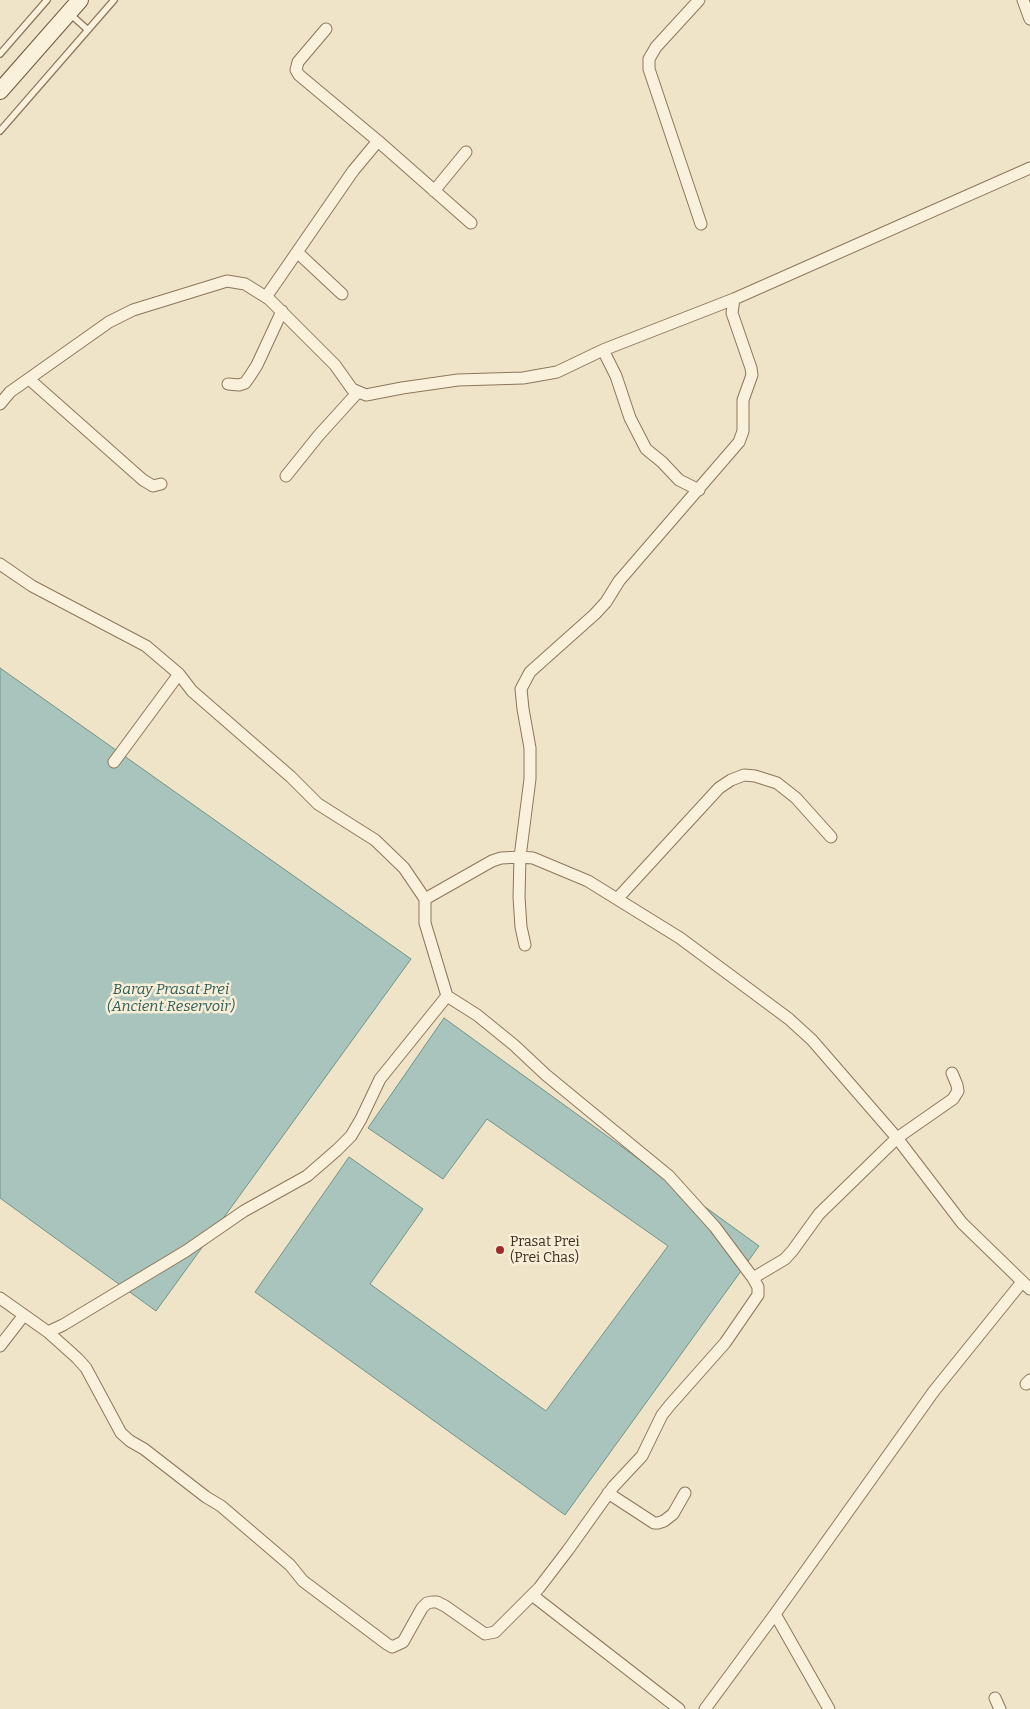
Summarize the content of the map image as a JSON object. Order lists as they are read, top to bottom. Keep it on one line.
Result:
{"water":["Baray Prasat Prei (Ancient Reservoir)"],"places":["Prasat Prei (Prei Chas)"]}
